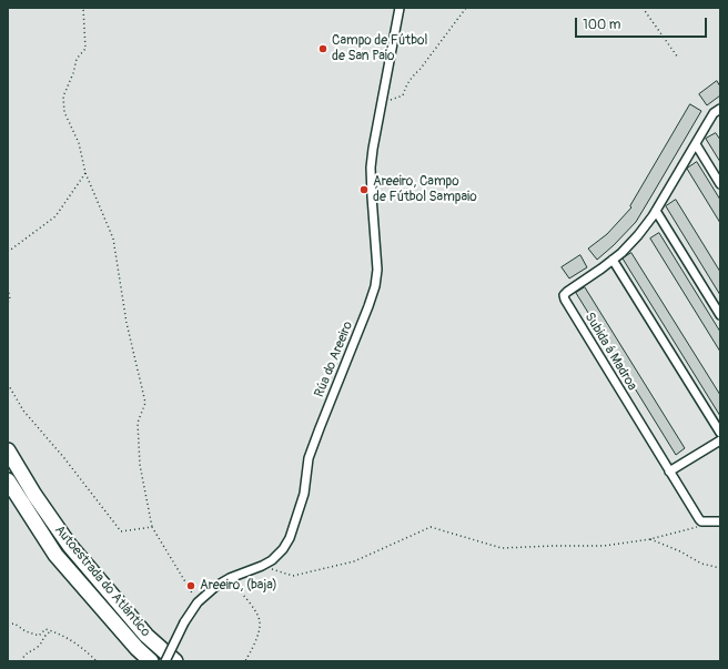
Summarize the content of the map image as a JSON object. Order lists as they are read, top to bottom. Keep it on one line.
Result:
{"streets":{"highway":["Autoestrada do Atlántico"],"street":["Subida á Madroa","Rúa do Areeiro"]},"places":["Campo de Fútbol de San Paio","Areeiro, Campo de Fútbol Sampaio","Areeiro, (baja)"],"scale_bar":"100 m"}
